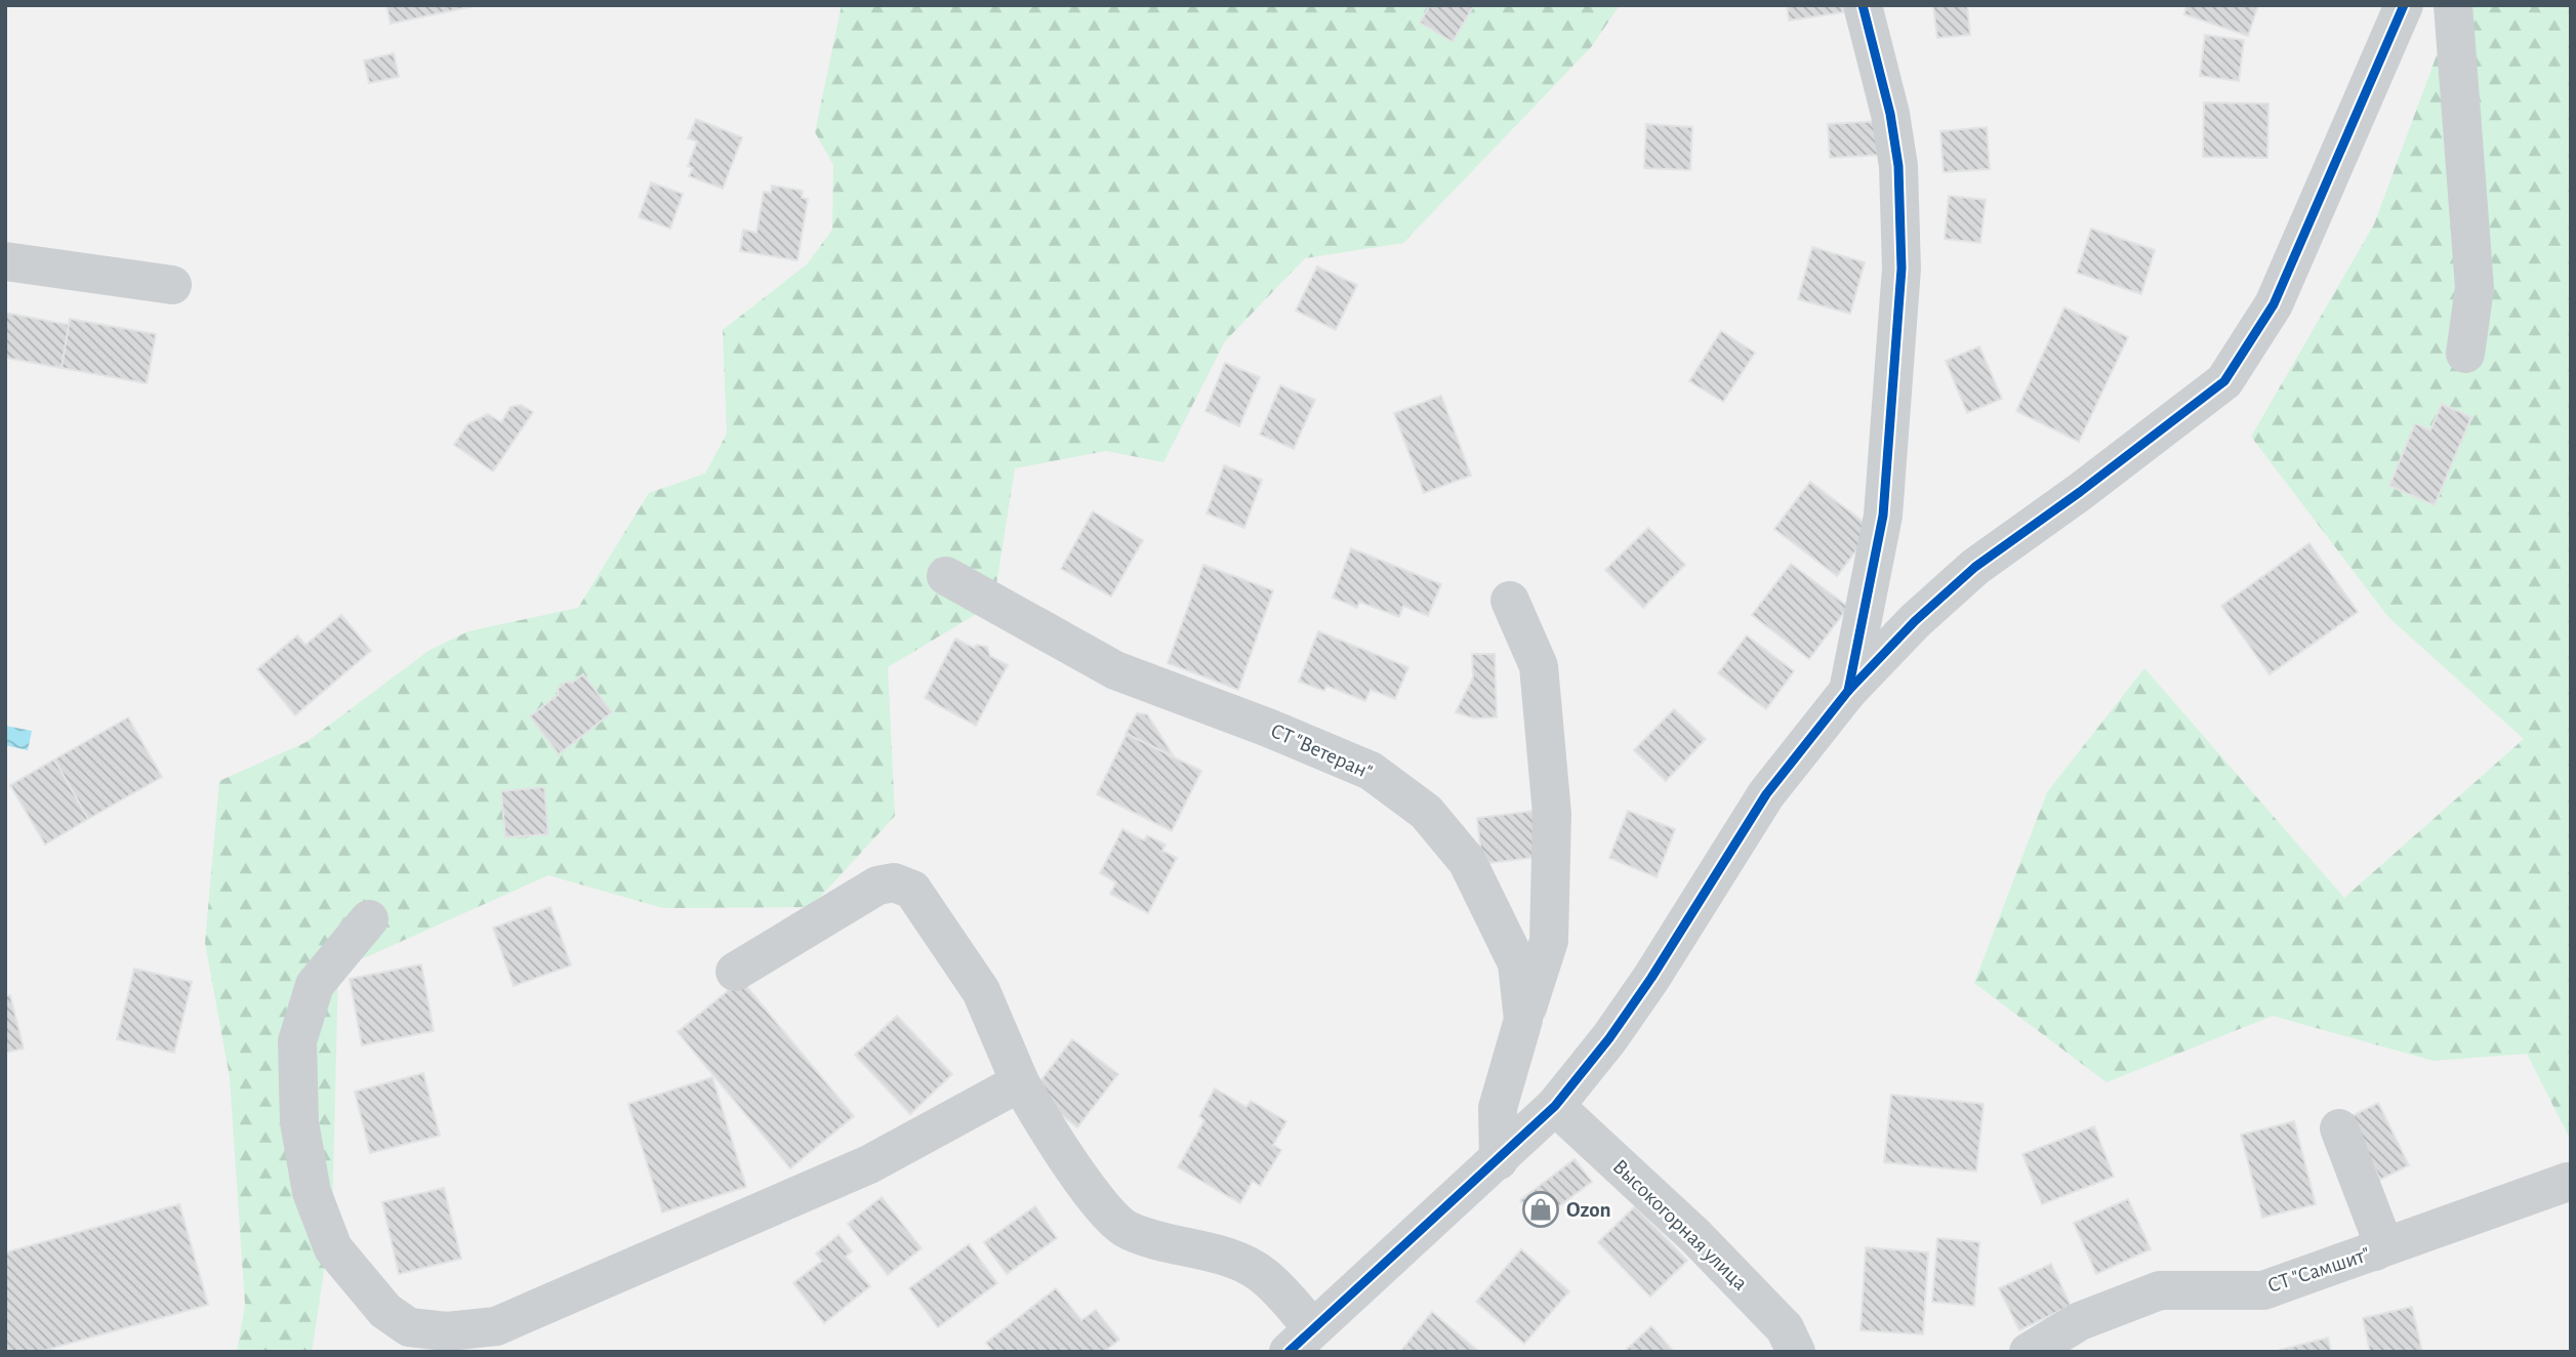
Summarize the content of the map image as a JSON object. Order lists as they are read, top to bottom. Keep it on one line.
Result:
{"streets":{"street":["СТ \"Ветеран\"","Высокогорная улица","СТ \"Самшит\""]},"places":{"shop":["Ozon"]}}
